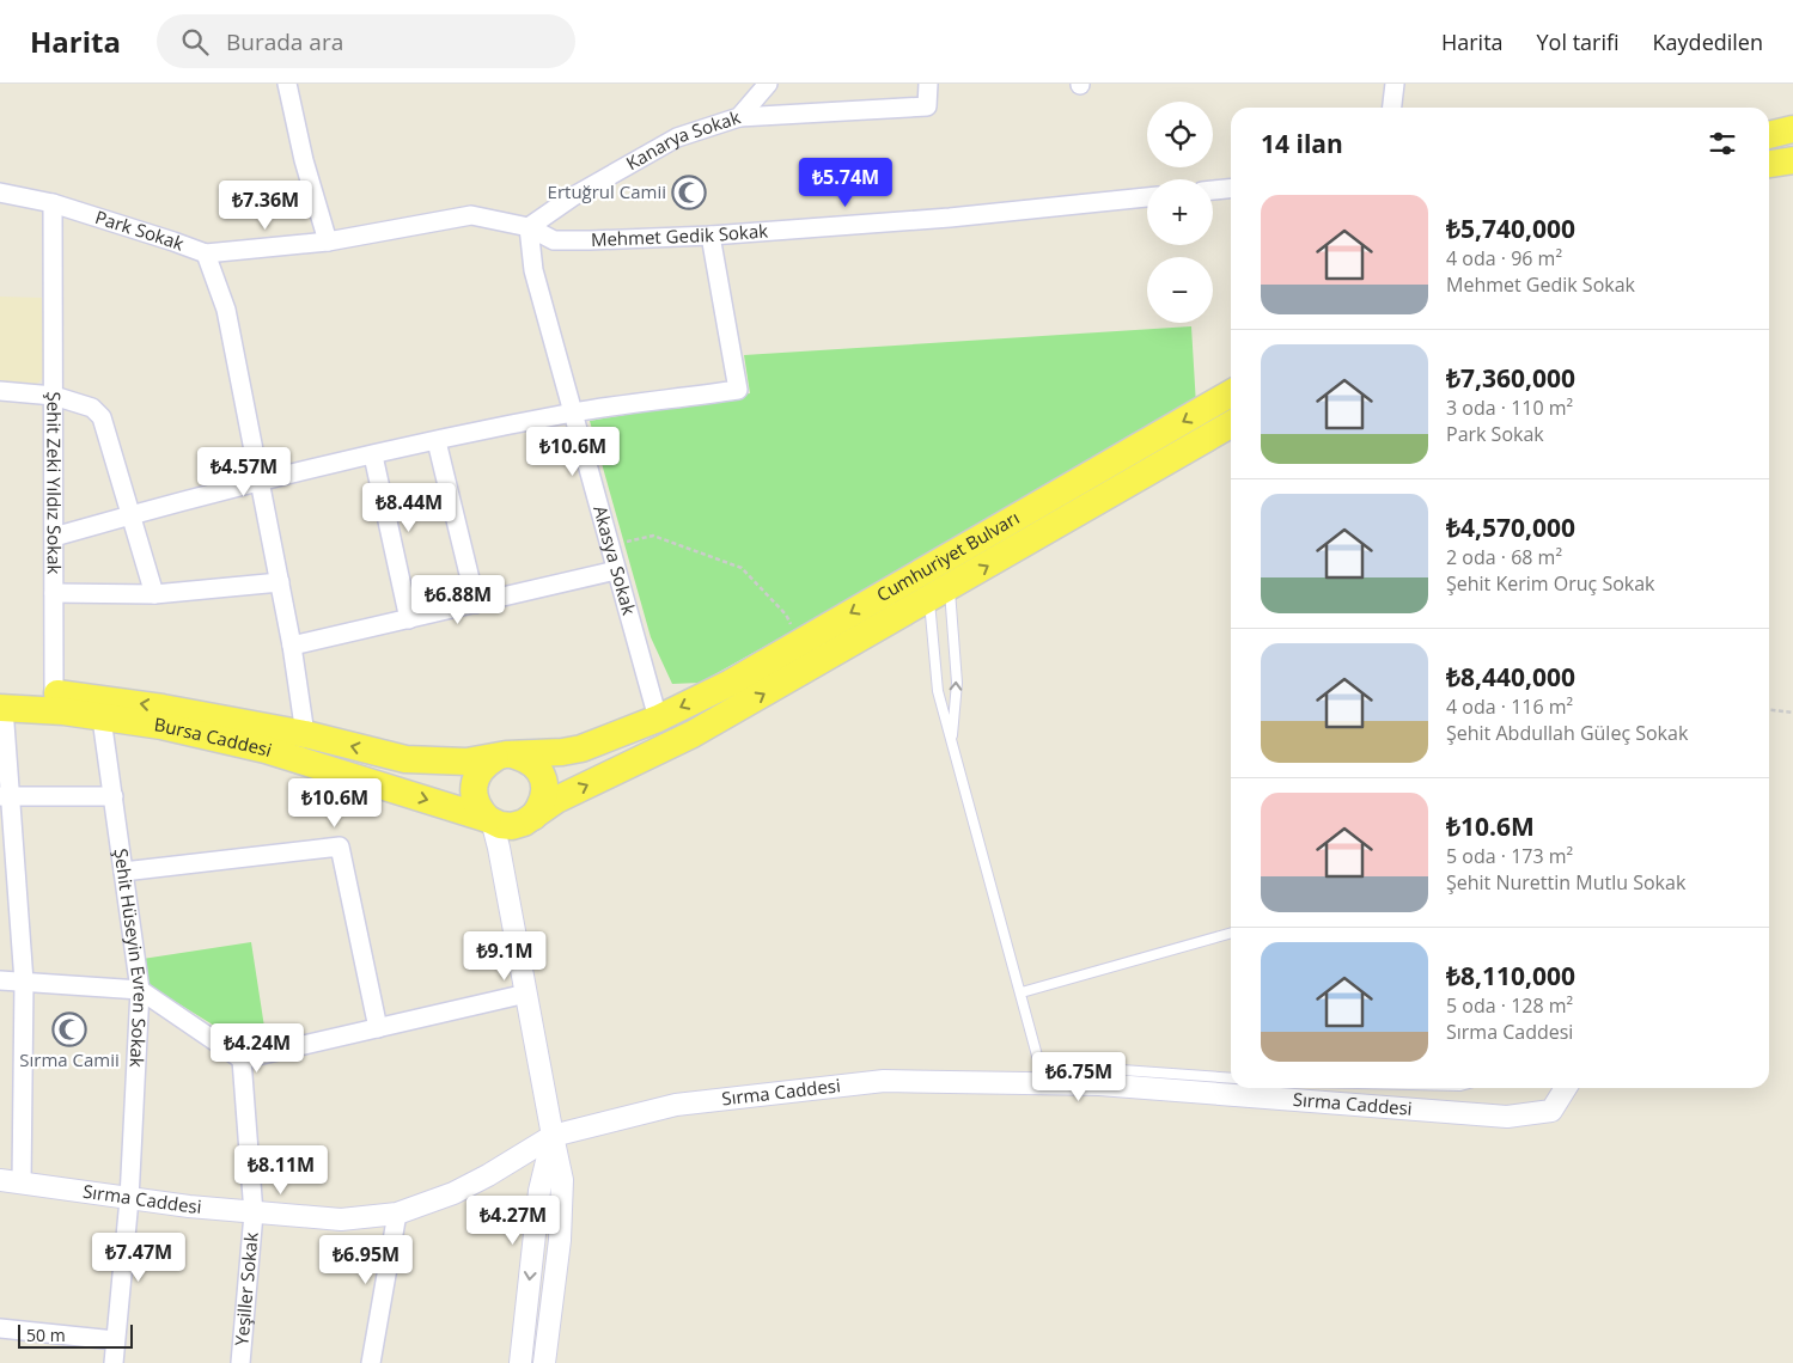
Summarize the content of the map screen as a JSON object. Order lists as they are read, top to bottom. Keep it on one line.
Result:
{"streets":{"main road":["Cumhuriyet Bulvarı","Bursa Caddesi"],"street":["Kanarya Sokak","Park Sokak","Mehmet Gedik Sokak","Şehit Zeki Yıldız Sokak","Akasya Sokak","Şehit Hüseyin Evren Sokak","Sırma Caddesi","Yeşiller Sokak"]},"crossings":[["Kanarya Sokak","Park Sokak"],["Kanarya Sokak","Mehmet Gedik Sokak"],["Kanarya Sokak","Akasya Sokak"],["Park Sokak","Mehmet Gedik Sokak"],["Park Sokak","Akasya Sokak"],["Mehmet Gedik Sokak","Akasya Sokak"],["Şehit Zeki Yıldız Sokak","Bursa Caddesi"],["Cumhuriyet Bulvarı","Akasya Sokak"],["Cumhuriyet Bulvarı","Bursa Caddesi"],["Akasya Sokak","Bursa Caddesi"],["Bursa Caddesi","Şehit Hüseyin Evren Sokak"],["Şehit Hüseyin Evren Sokak","Sırma Caddesi"],["Sırma Caddesi","Yeşiller Sokak"]],"places":{"mosque":["Ertuğrul Camii","Sırma Camii"]},"scale_bar":"50 m","page":{"header":"Harita","search":"Burada ara","nav":["Harita","Yol tarifi","Kaydedilen"],"map_buttons":["+","−"],"heading":"14 ilan","price":["₺5.74M","₺7.36M","₺10.6M","₺4.57M","₺8.44M","₺6.88M","₺10.6M","₺9.1M","₺4.24M","₺6.75M","₺8.11M","₺4.27M","₺7.47M","₺6.95M"],"list":[{"name":"₺5,740,000","note":"4 oda · 96 m² · Mehmet Gedik Sokak"},{"name":"₺7,360,000","note":"3 oda · 110 m² · Park Sokak"},{"name":"₺4,570,000","note":"2 oda · 68 m² · Şehit Kerim Oruç Sokak"},{"name":"₺8,440,000","note":"4 oda · 116 m² · Şehit Abdullah Güleç Sokak"},{"name":"₺10.6M","note":"5 oda · 173 m² · Şehit Nurettin Mutlu Sokak"},{"name":"₺8,110,000","note":"5 oda · 128 m² · Sırma Caddesi"}],"scale":"50 m"}}
